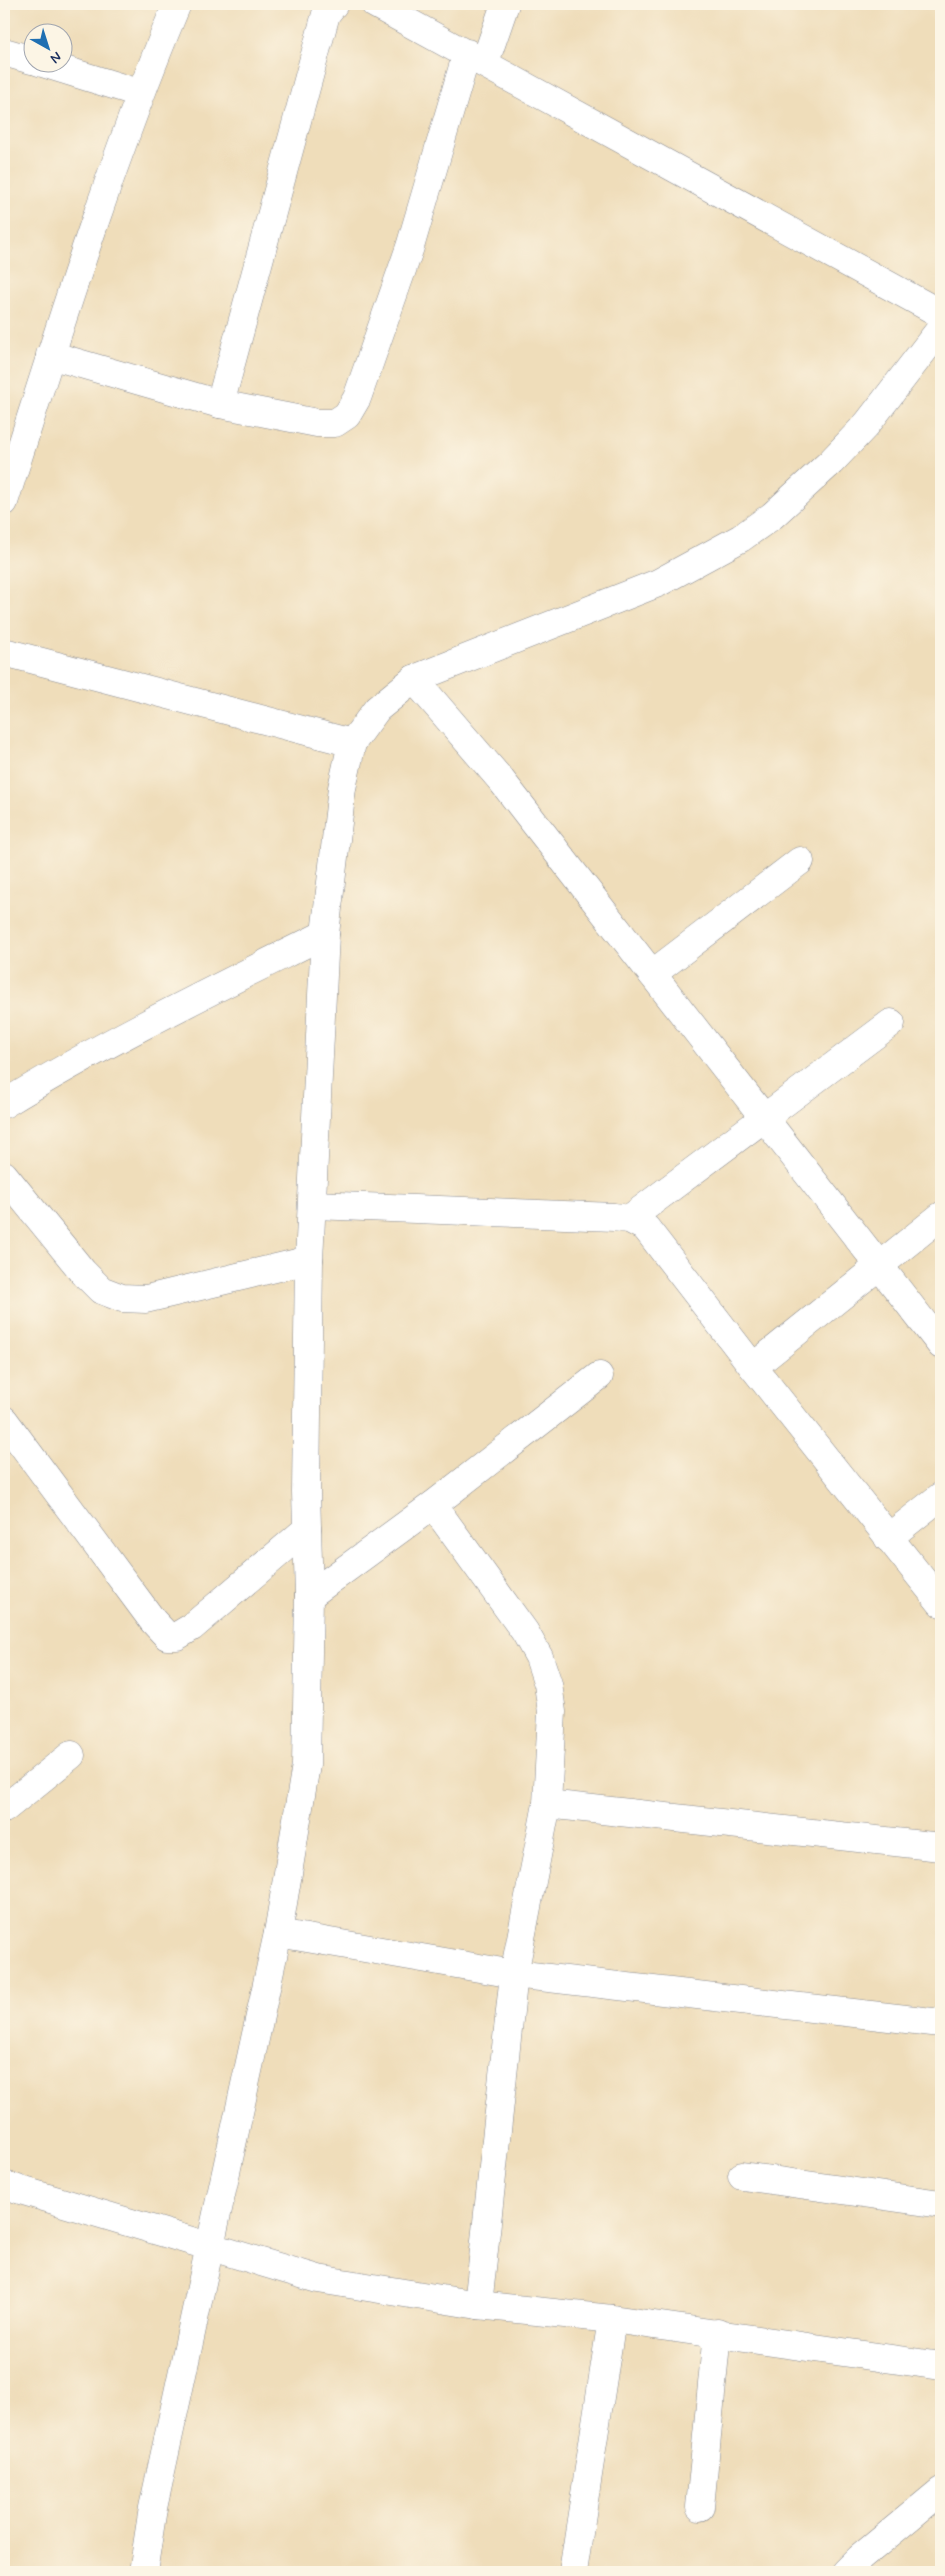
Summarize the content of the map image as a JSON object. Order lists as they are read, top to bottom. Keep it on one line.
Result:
{"north":"bottom right"}
